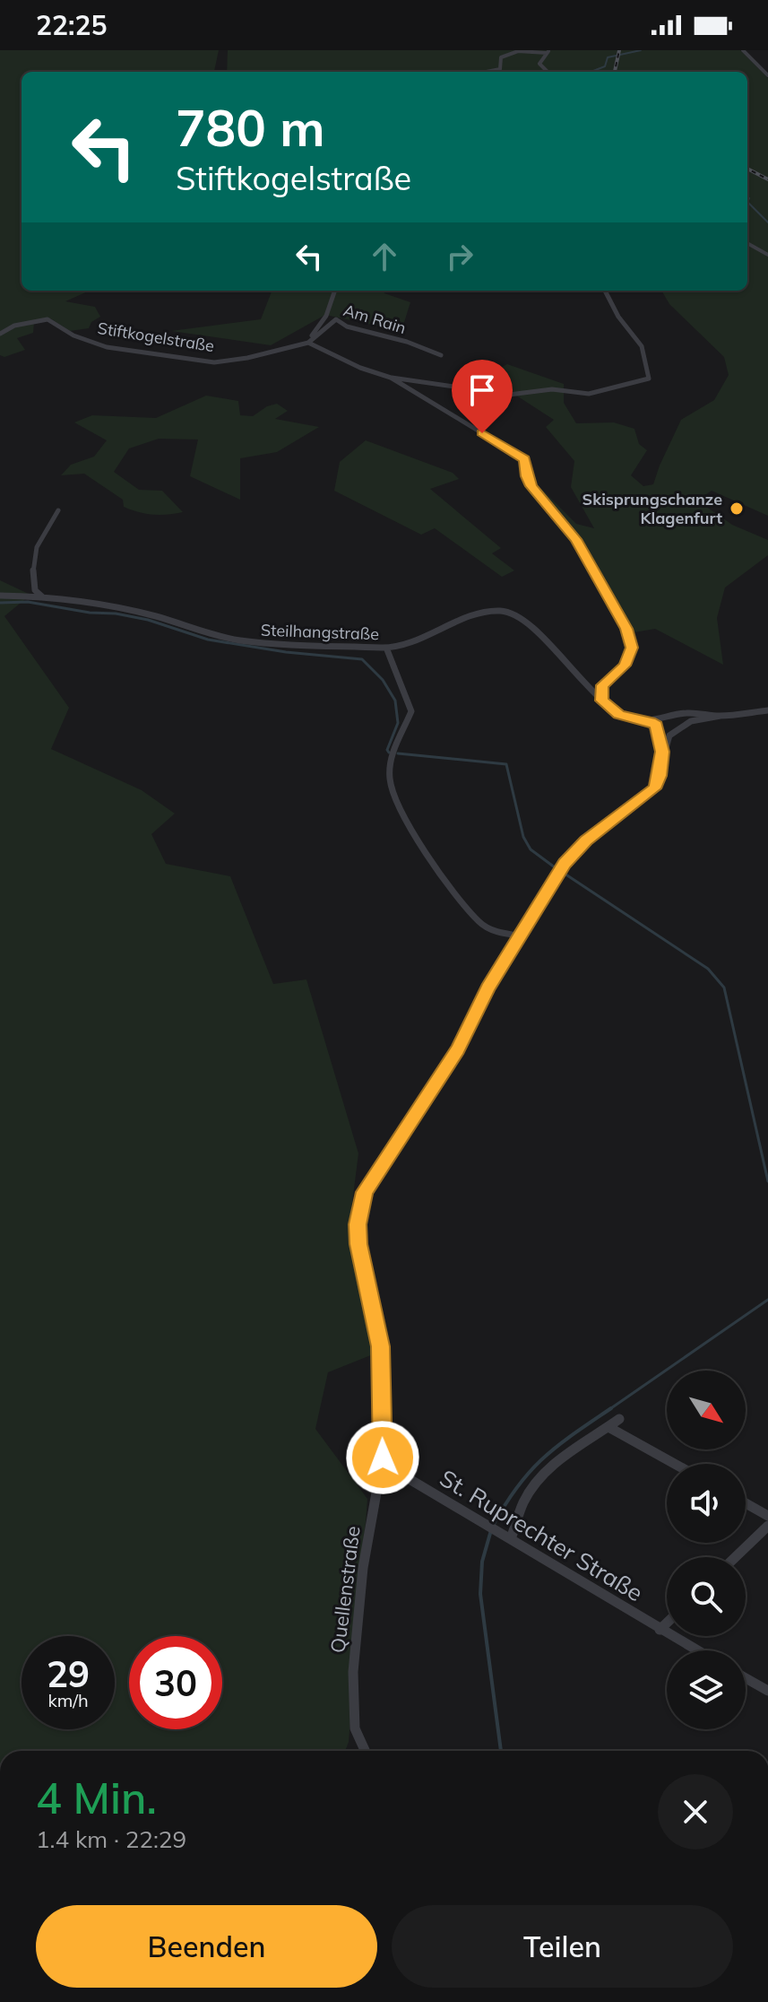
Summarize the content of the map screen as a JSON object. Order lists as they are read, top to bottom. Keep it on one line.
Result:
{"streets":{"street":["Am Rain","Stiftkogelstraße","Steilhangstraße","St. Ruprechter Straße","Quellenstraße"]},"crossings":[["Am Rain","Stiftkogelstraße"],["St. Ruprechter Straße","Quellenstraße"]],"places":["Skisprungschanze Klagenfurt"],"north":"bottom right","page":{"status":"22:25","turn":["780 m","Stiftkogelstraße"],"speed":"29 km/h","limit":"30","heading":["4 Min.","1.4 km · 22:29"],"buttons":["Beenden","Teilen"]}}
